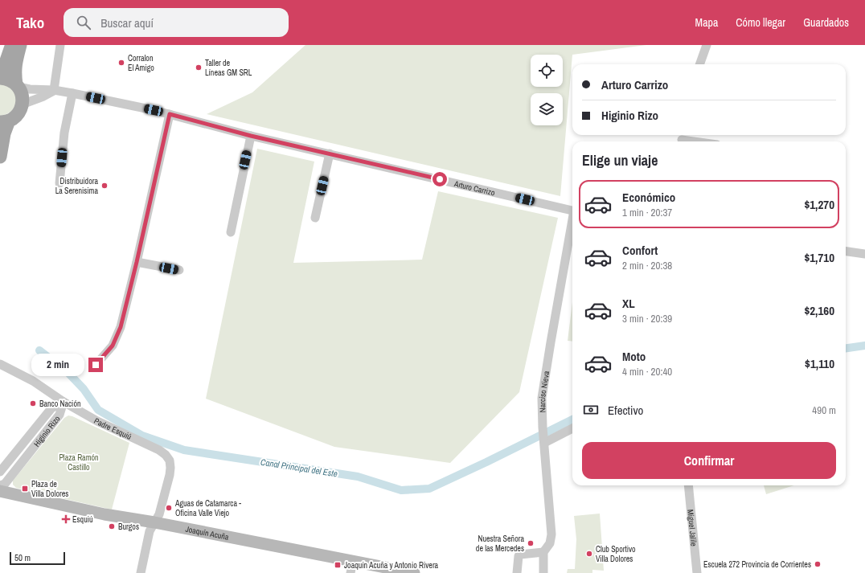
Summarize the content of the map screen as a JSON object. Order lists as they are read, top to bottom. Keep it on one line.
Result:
{"streets":{"street":["Arturo Carrizo","Narciso Nieva","Padre Esquiú","Higinio Rizo","Miguel Jalile","Joaquín Acuña"]},"crossings":[["Padre Esquiú","Higinio Rizo"],["Padre Esquiú","Joaquín Acuña"]],"water":["Canal Principal del Este"],"parks":["Plaza Ramón Castillo"],"places":{"other":["Corralon El Amigo","Taller de Líneas GM SRL","Distribuidora La Serenisima","Banco Nación","Aguas de Catamarca - Oficina Valle Viejo","Burgos","Nuestra Señora de las Mercedes","Club Sportivo Villa Dolores","Escuela 272 Provincia de Corrientes"],"transit":["Plaza de Villa Dolores","Joaquín Acuña y Antonio Rivera"],"health":["Esquiú"]},"scale_bar":"50 m","page":{"header":"Tako","search":"Buscar aquí","nav":["Mapa","Cómo llegar","Guardados"],"banner":["Arturo Carrizo","Higinio Rizo"],"heading":"Elige un viaje","list":[{"name":"Económico","note":"1 min · 20:37","value":"$1,270"},{"name":"Confort","note":"2 min · 20:38","value":"$1,710"},{"name":"XL","note":"3 min · 20:39","value":"$2,160"},{"name":"Moto","note":"4 min · 20:40","value":"$1,110"}],"bubble":"2 min","pay":["Efectivo","490 m"],"buttons":"Confirmar","scale":"50 m"}}
